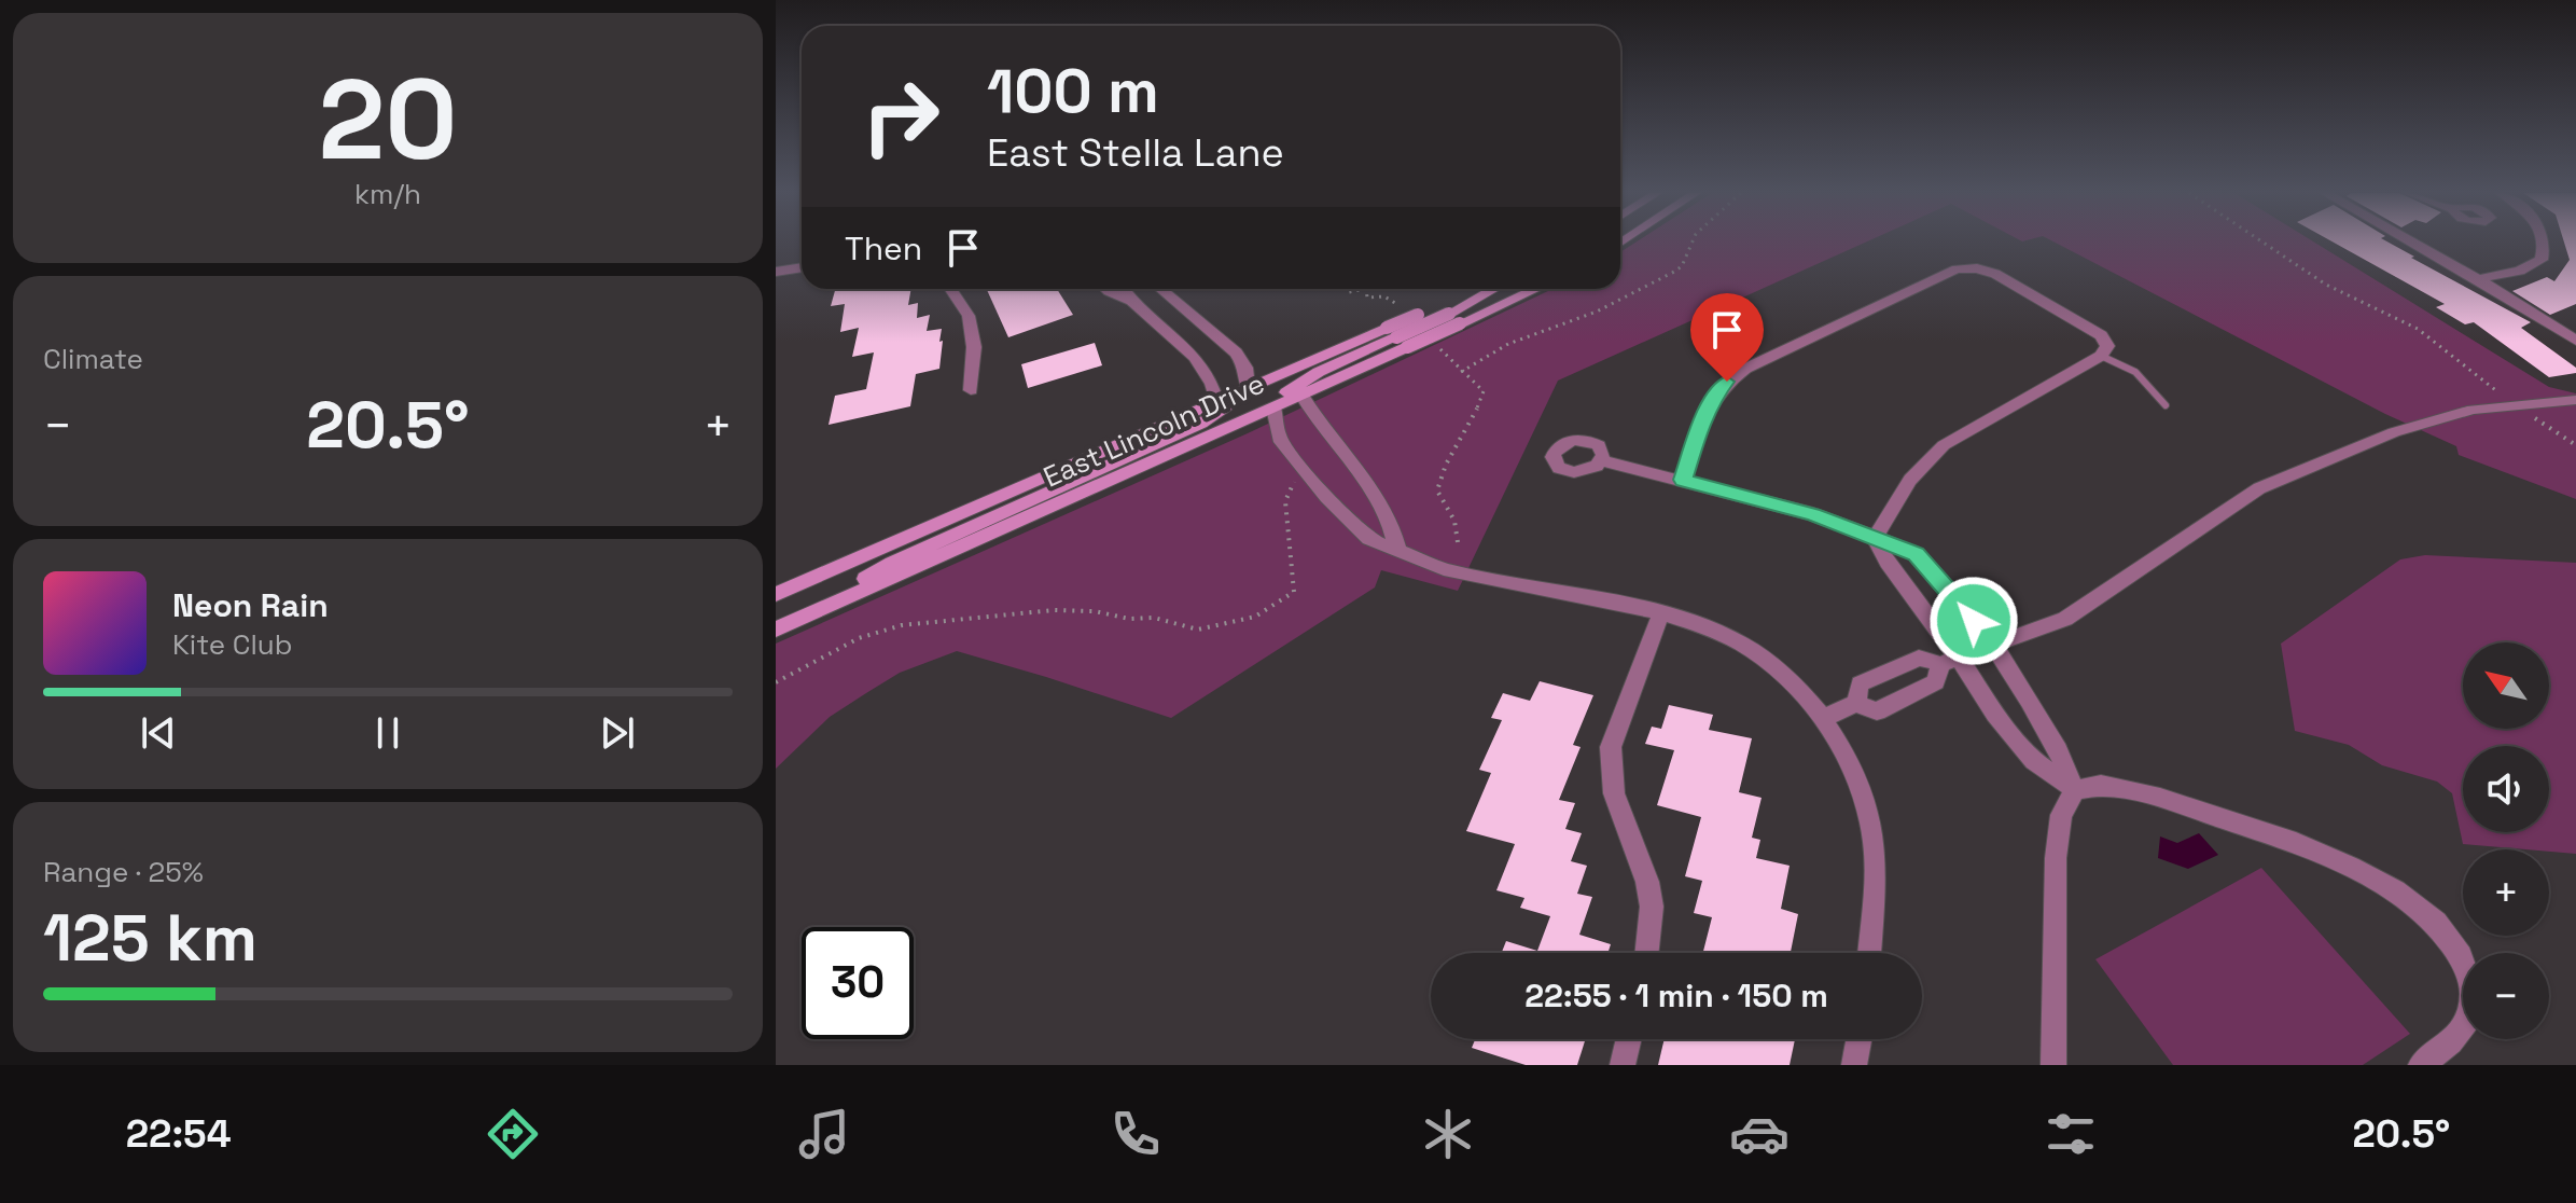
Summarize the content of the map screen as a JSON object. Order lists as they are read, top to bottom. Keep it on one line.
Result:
{"streets":{"main road":["East Lincoln Drive"]},"north":"top left","page":{"tile":[["20","km/h"],"Climate",["Range · 25%","125 km"]],"turn":["100 m","East Stella Lane"],"then":"Then","heat":["−","20.5°","+"],"song":["Neon Rain","Kite Club"],"map_buttons":["+","−"],"limit":"30","trip":"22:55 · 1 min · 150 m","tabs":["22:54","20.5°"]}}
